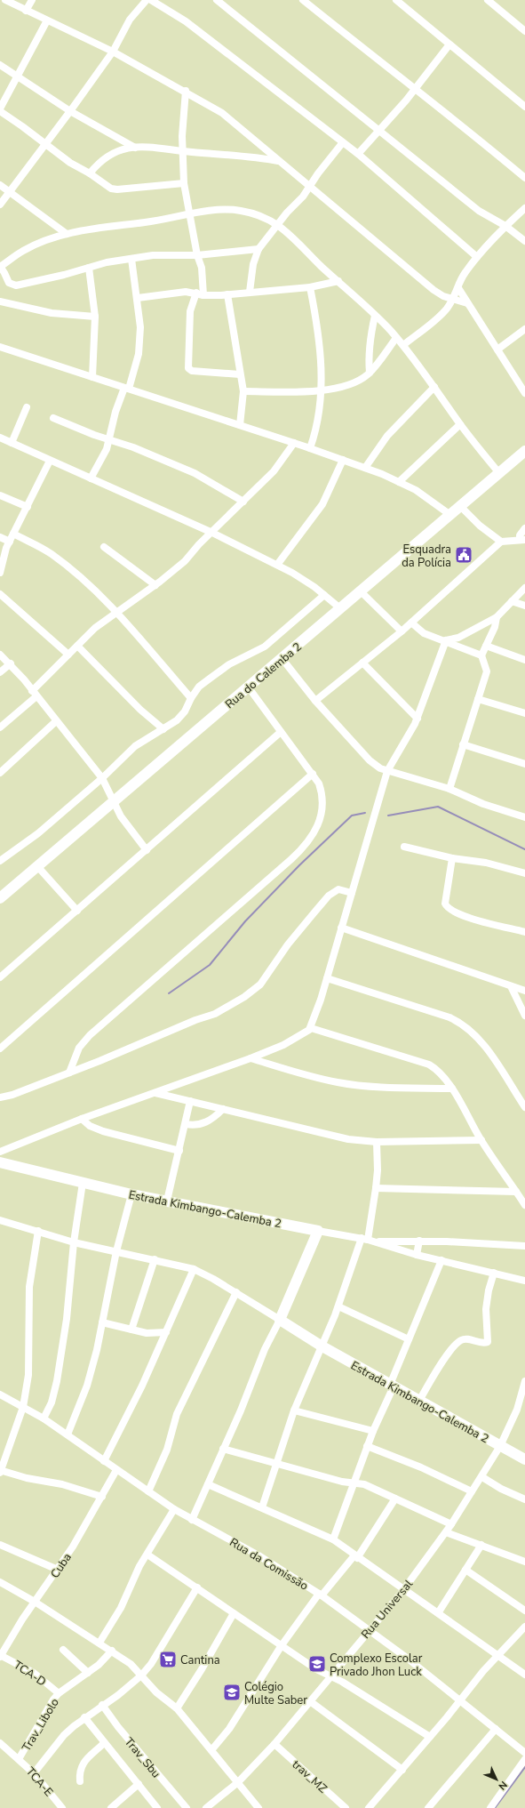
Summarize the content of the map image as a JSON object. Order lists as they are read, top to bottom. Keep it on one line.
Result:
{"streets":{"main road":["Rua do Calemba 2","Estrada Kimbango-Calemba 2"],"street":["Rua da Comissão","Cuba","Rua Universal","TCA-D","Trav_Libolo","Trav_Sbu","trav_MZ","TCA-E"]},"crossings":[["Estrada Kimbango-Calemba 2","Rua Universal"],["Rua da Comissão","Cuba"],["Rua da Comissão","Rua Universal"],["Cuba","TCA-D"],["Rua Universal","trav_MZ"],["TCA-D","Trav_Libolo"],["Trav_Libolo","TCA-E"]],"places":{"public building":["Esquadra da Polícia"],"supermarket":["Cantina"],"school or university":["Complexo Escolar Privado Jhon Luck","Colégio Multe Saber"]},"north":"bottom right"}
